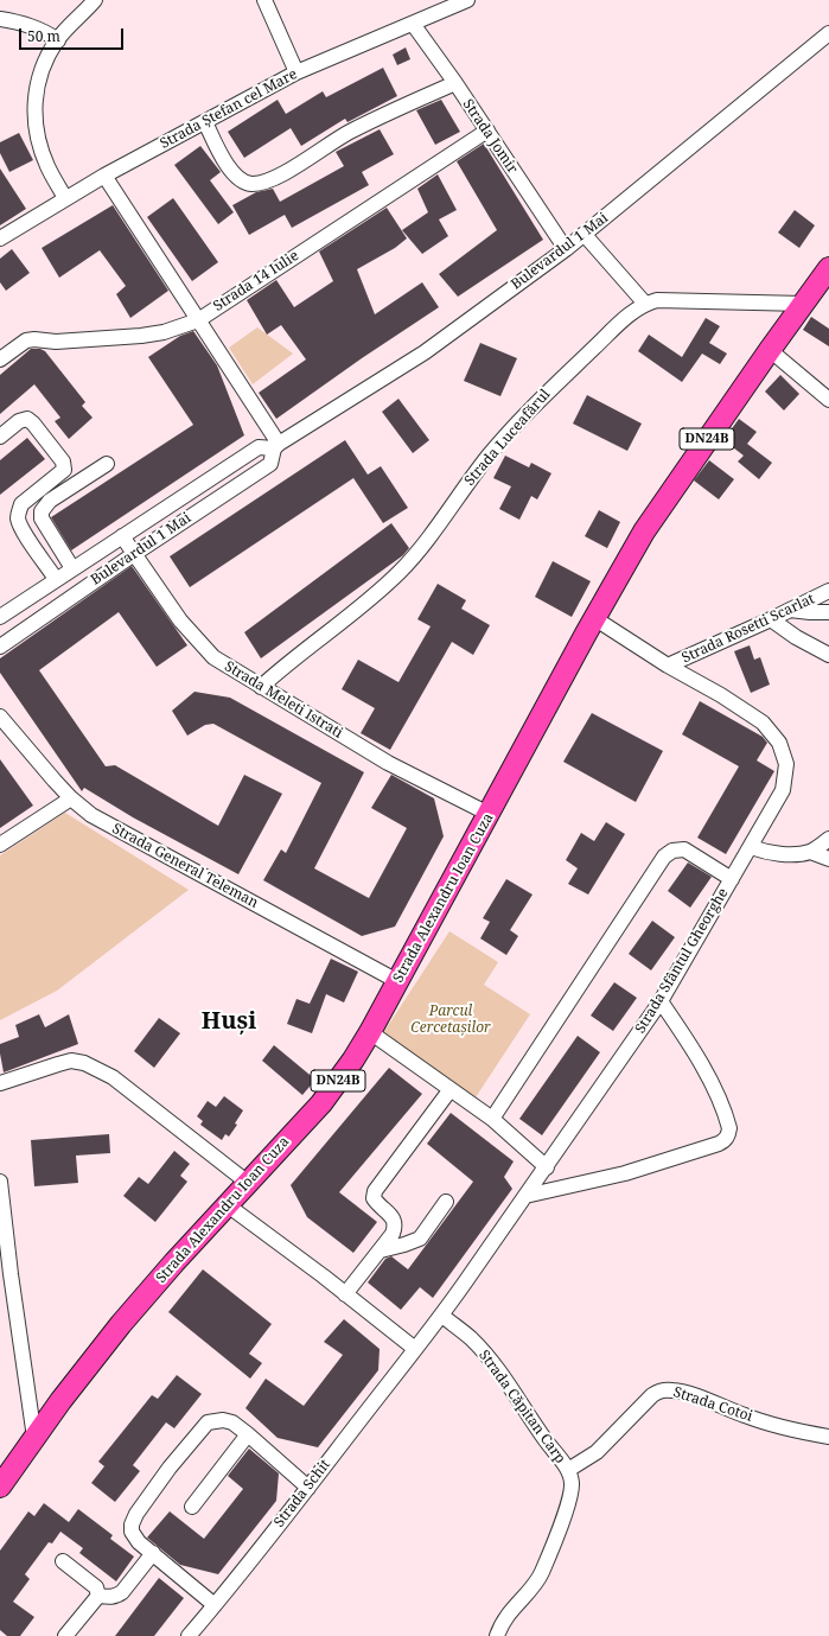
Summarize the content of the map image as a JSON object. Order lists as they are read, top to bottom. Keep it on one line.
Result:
{"streets":{"highway":["DN24B","Strada Alexandru Ioan Cuza"],"street":["Strada Ștefan cel Mare","Strada Jomir","Bulevardul 1 Mai","Strada 14 Iulie","Strada Luceafărul","Strada Rosetti Scarlat","Strada Meleti Istrati","Strada General Teleman","Strada Sfântul Gheorghe","Strada Cotoi","Strada Căpitan Carp","Strada Schit"]},"crossings":[["Strada Ștefan cel Mare","Strada Jomir"],["Strada Jomir","Bulevardul 1 Mai"],["Strada Jomir","Strada 14 Iulie"],["Bulevardul 1 Mai","Strada Meleti Istrati"],["Strada Luceafărul","Strada Meleti Istrati"],["Strada Luceafărul","Strada Alexandru Ioan Cuza"],["Strada Rosetti Scarlat","Strada Sfântul Gheorghe"],["Strada Meleti Istrati","Strada Alexandru Ioan Cuza"],["Strada General Teleman","Strada Alexandru Ioan Cuza"],["Strada Alexandru Ioan Cuza","Strada Sfântul Gheorghe"],["Strada Sfântul Gheorghe","Strada Căpitan Carp"],["Strada Sfântul Gheorghe","Strada Schit"],["Strada Cotoi","Strada Căpitan Carp"]],"districts":["Huși"],"parks":["Parcul Cercetașilor"],"scale_bar":"50 m"}
